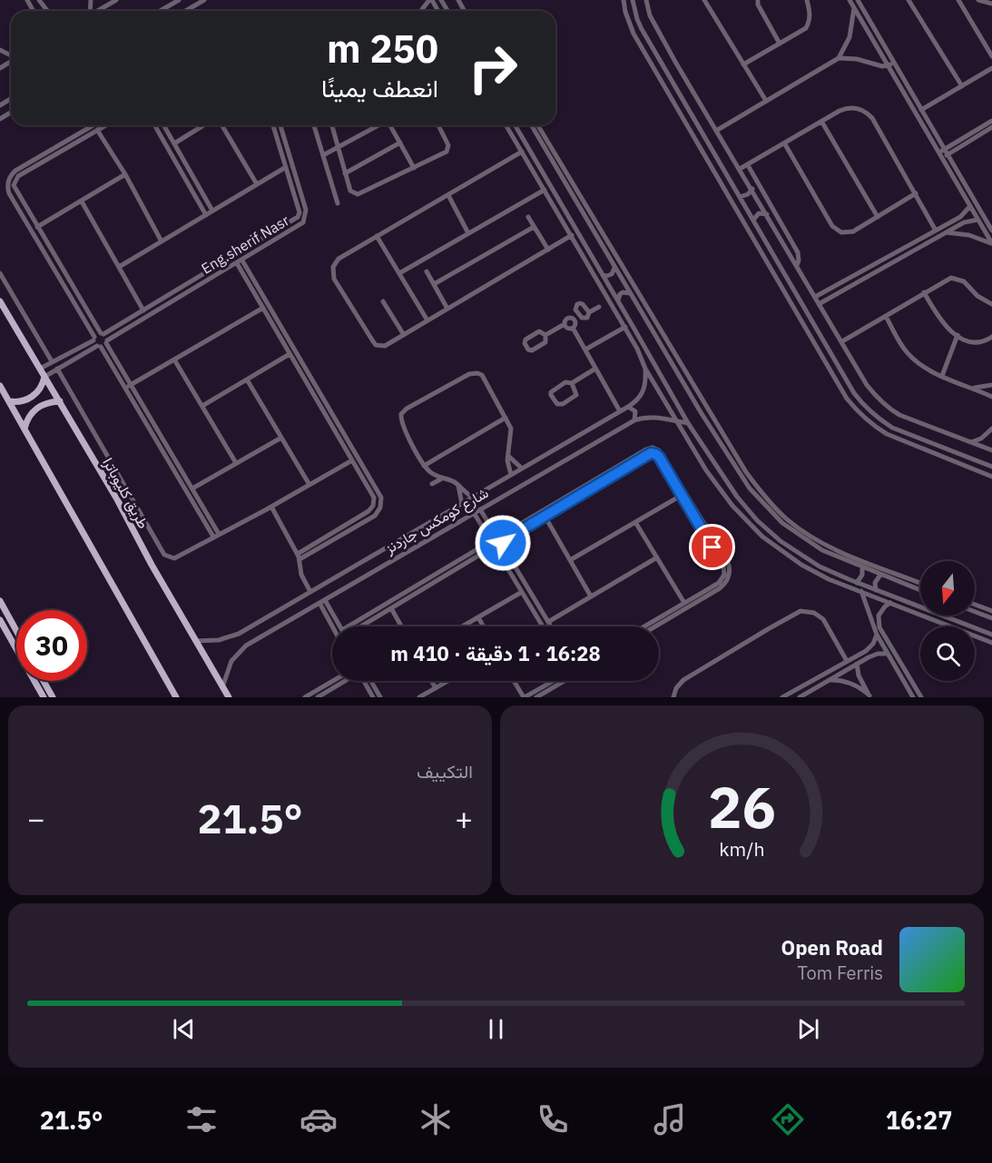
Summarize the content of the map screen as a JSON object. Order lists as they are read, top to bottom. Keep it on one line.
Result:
{"streets":{"main road":["طريق كليوباترا"],"street":["Eng.sherif Nasr","شارع كومكس جاردنز"]},"crossings":[["Eng.sherif Nasr","طريق كليوباترا"],["طريق كليوباترا","شارع كومكس جاردنز"]],"north":"bottom","page":{"turn":["250 m","انعطف يمينًا"],"limit":"30","trip":"16:28 · 1 دقيقة · 410 m","tile":"التكييف","heat":["−","21.5°","+"],"song":["Open Road","Tom Ferris"],"tabs":["16:27","21.5°"],"gauge":["26","km/h"]}}
